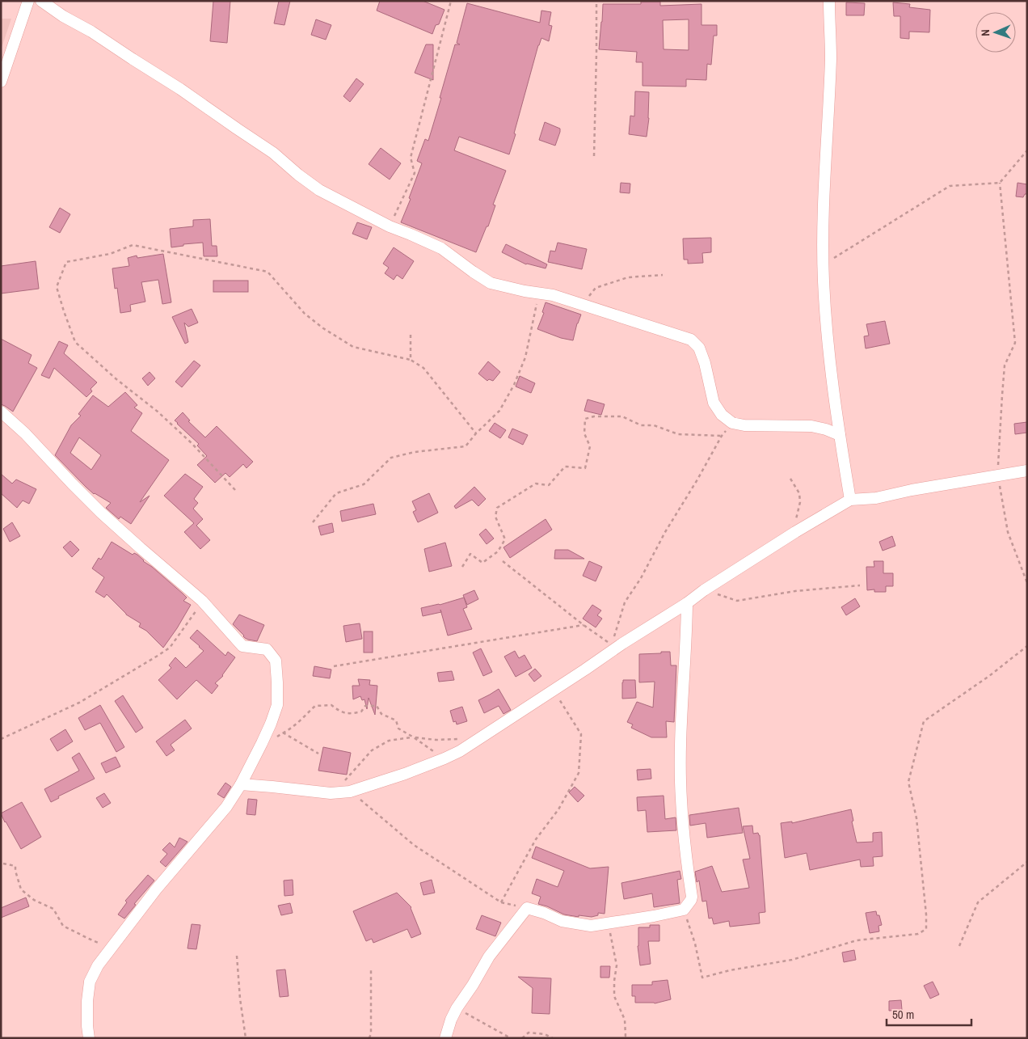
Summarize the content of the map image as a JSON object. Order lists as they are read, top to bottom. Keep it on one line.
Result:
{"scale_bar":"50 m","north":"left"}
